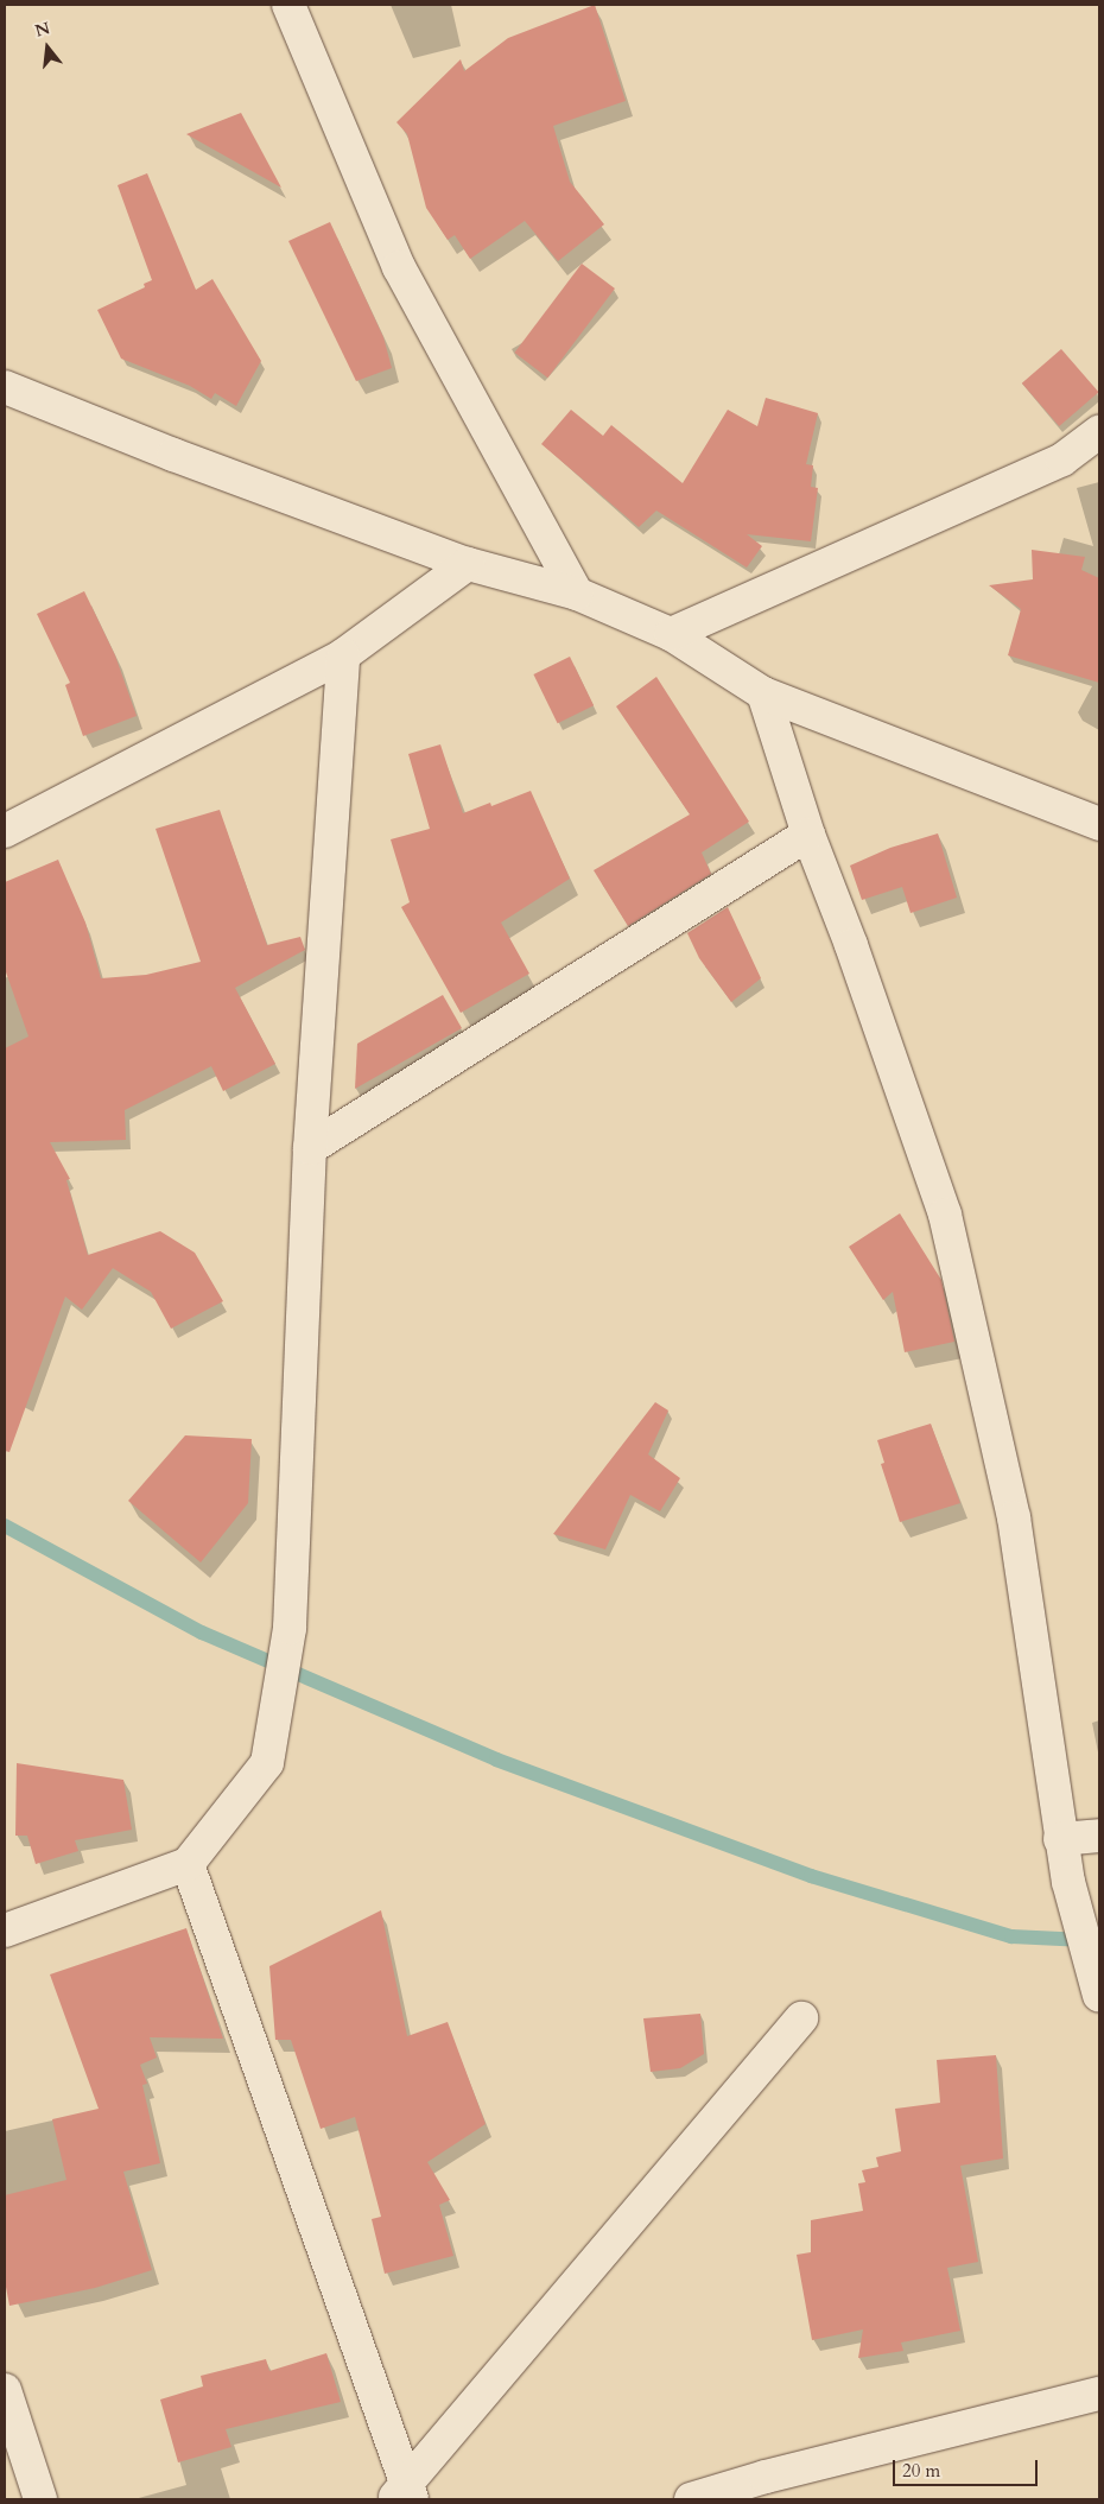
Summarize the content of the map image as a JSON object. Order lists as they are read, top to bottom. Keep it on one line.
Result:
{"scale_bar":"20 m","north":"top"}
